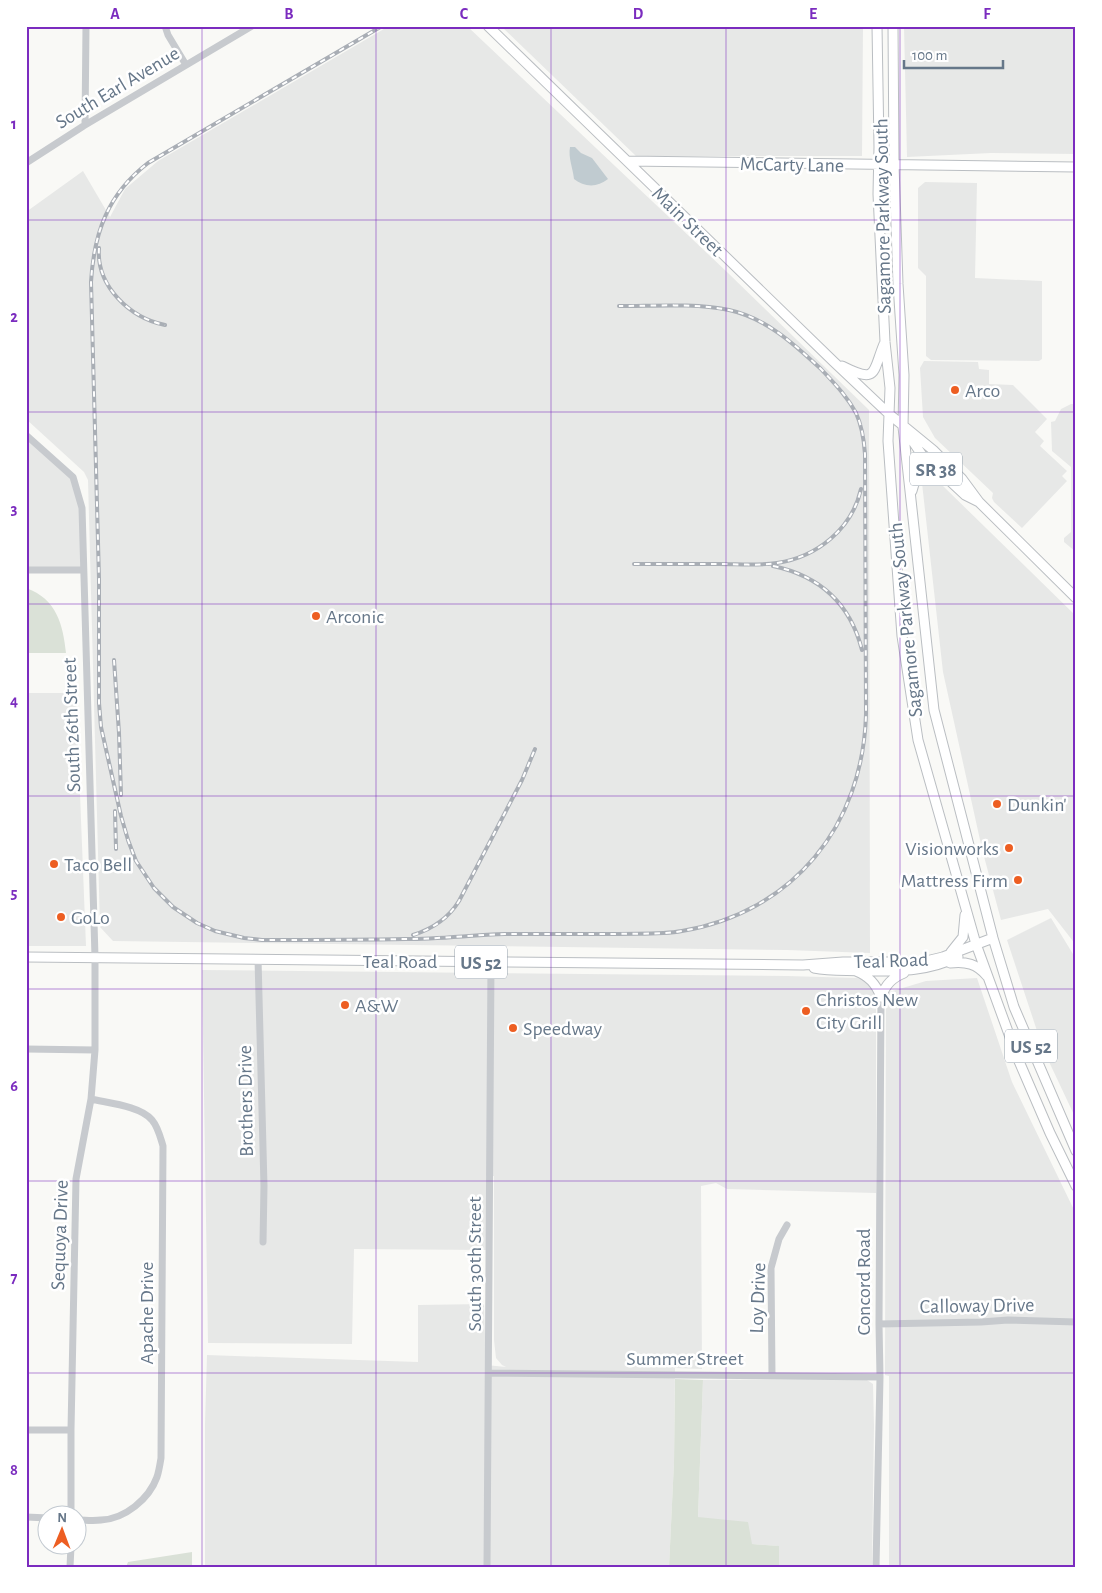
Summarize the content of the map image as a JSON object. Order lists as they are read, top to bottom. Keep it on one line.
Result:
{"streets":{"main road":["McCarty Lane","Sagamore Parkway South","Main Street","SR 38","Teal Road","US 52"],"street":["South Earl Avenue","South 26th Street","Brothers Drive","Sequoya Drive","South 30th Street","Concord Road","Loy Drive","Calloway Drive","Apache Drive","Summer Street"]},"crossings":[["McCarty Lane","Sagamore Parkway South"],["McCarty Lane","Main Street"],["Sagamore Parkway South","Main Street"],["Sagamore Parkway South","SR 38"],["Sagamore Parkway South","Teal Road"],["Sagamore Parkway South","US 52"],["Main Street","SR 38"],["South 26th Street","Teal Road"],["South 26th Street","Sequoya Drive"],["Teal Road","US 52"],["Teal Road","Brothers Drive"],["Teal Road","Sequoya Drive"],["Teal Road","South 30th Street"],["Sequoya Drive","Apache Drive"],["South 30th Street","Summer Street"],["Concord Road","Calloway Drive"],["Concord Road","Summer Street"],["Loy Drive","Summer Street"]],"places":["Arco","Arconic","Dunkin'","Visionworks","Taco Bell","Mattress Firm","GoLo","A&W","Christos New City Grill","Speedway"],"scale_bar":"100 m","north":"top","grid":{"columns":["A","B","C","D","E","F"],"rows":["1","2","3","4","5","6","7","8"]}}
